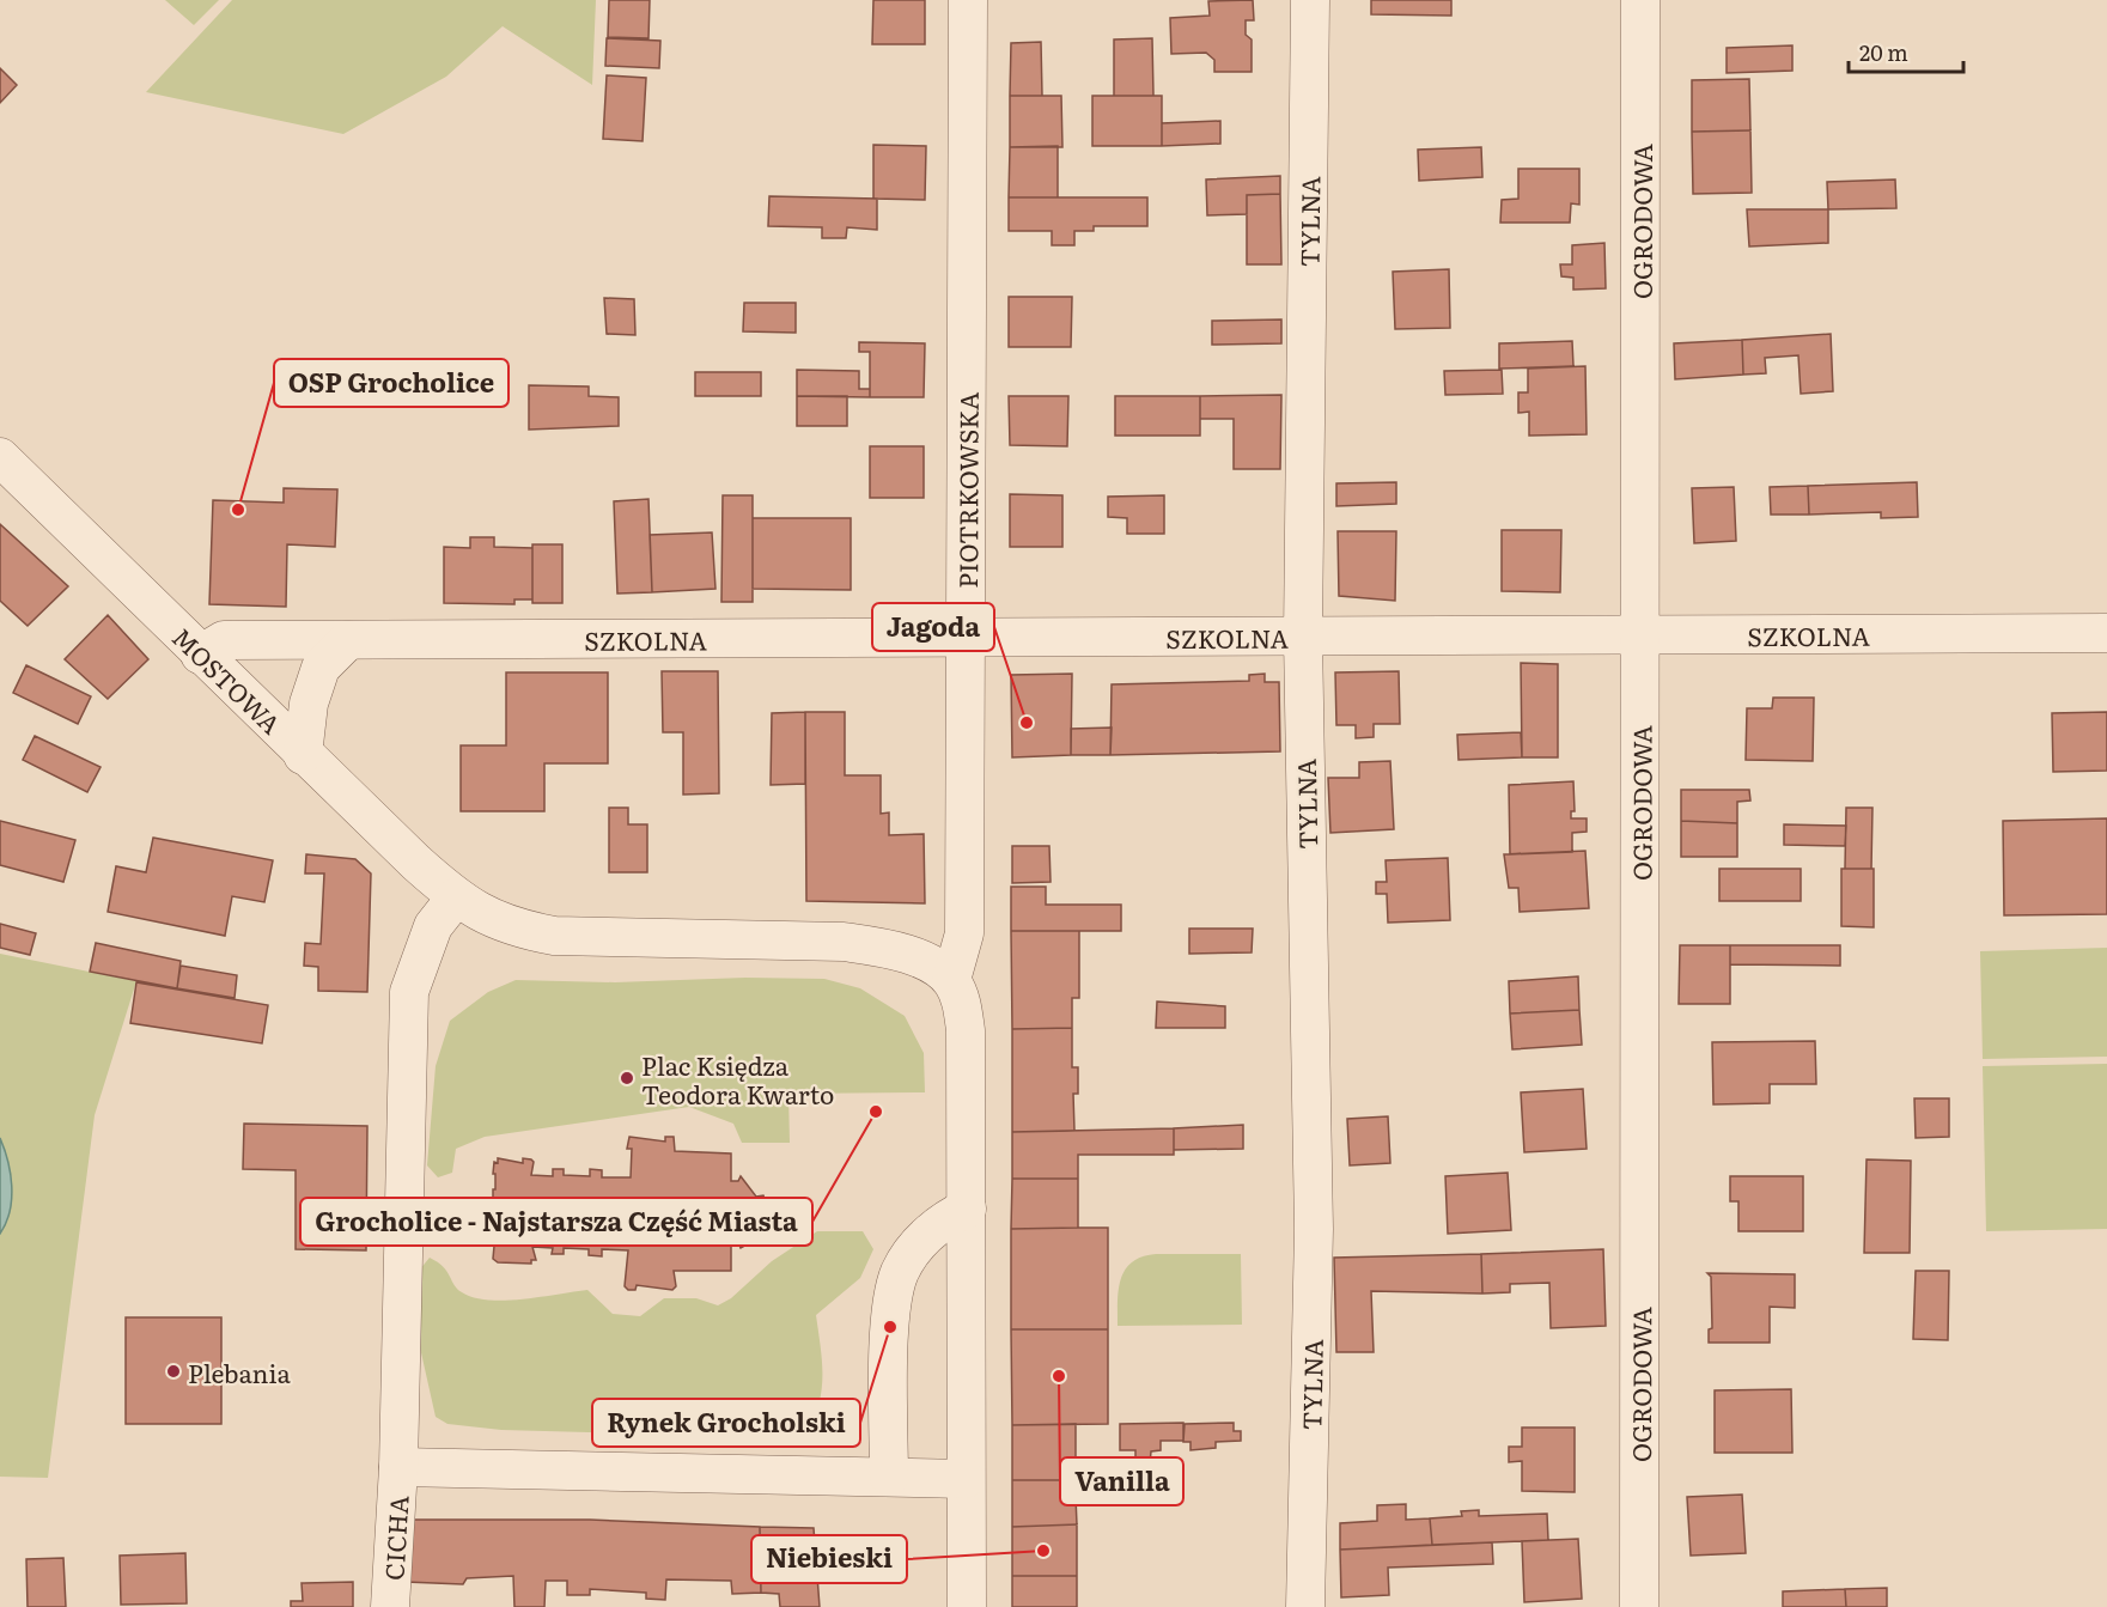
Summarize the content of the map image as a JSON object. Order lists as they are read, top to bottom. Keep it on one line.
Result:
{"streets":{"street":["TYLNA","OGRODOWA","PIOTRKOWSKA","SZKOLNA","MOSTOWA","CICHA"]},"crossings":[["TYLNA","SZKOLNA"],["OGRODOWA","SZKOLNA"],["PIOTRKOWSKA","SZKOLNA"],["PIOTRKOWSKA","MOSTOWA"],["SZKOLNA","MOSTOWA"],["MOSTOWA","CICHA"]],"places":["OSP Grocholice","Jagoda","Plac Księdza Teodora Kwarto","Grocholice - Najstarsza Część Miasta","Rynek Grocholski","Plebania","Vanilla","Niebieski"],"scale_bar":"20 m"}
